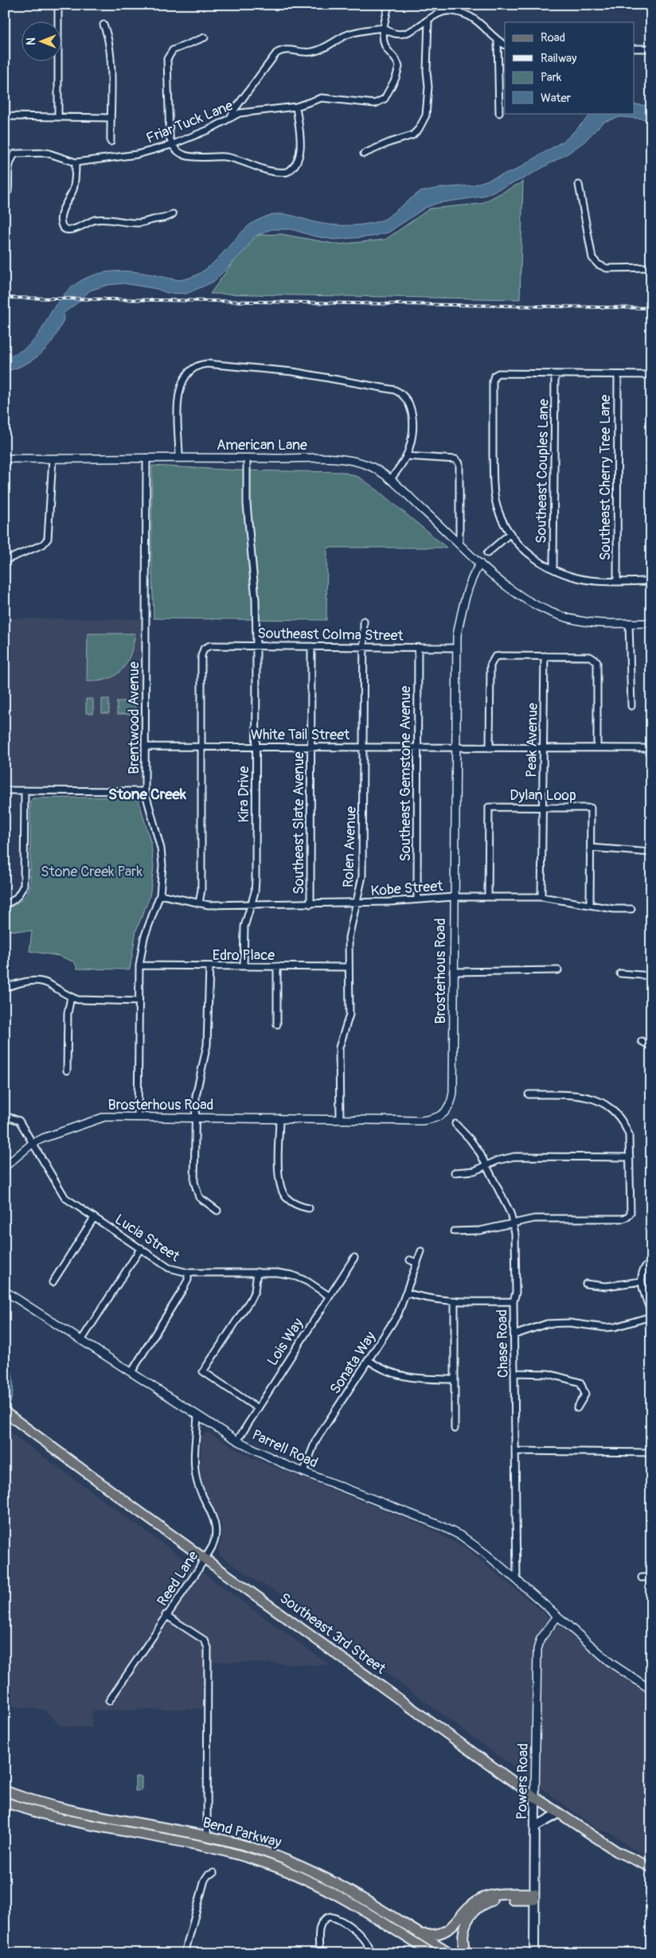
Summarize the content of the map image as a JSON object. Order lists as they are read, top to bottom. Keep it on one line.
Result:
{"streets":{"main road":["Southeast 3rd Street","Powers Road","Bend Parkway"],"street":["Friar Tuck Lane","American Lane","Southeast Couples Lane","Southeast Cherry Tree Lane","Southeast Colma Street","Brentwood Avenue","White Tail Street","Peak Avenue","Southeast Gemstone Avenue","Kira Drive","Dylan Loop","Southeast Slate Avenue","Rolen Avenue","Kobe Street","Edro Place","Brosterhous Road","Lucia Street","Lois Way","Chase Road","Sonata Way","Parrell Road","Reed Lane"]},"crossings":[["American Lane","Brentwood Avenue"],["American Lane","Kira Drive"],["American Lane","Brosterhous Road"],["Southeast Colma Street","White Tail Street"],["Southeast Colma Street","Southeast Gemstone Avenue"],["Southeast Colma Street","Kira Drive"],["Southeast Colma Street","Southeast Slate Avenue"],["Southeast Colma Street","Rolen Avenue"],["Southeast Colma Street","Brosterhous Road"],["Brentwood Avenue","White Tail Street"],["Brentwood Avenue","Kobe Street"],["Brentwood Avenue","Edro Place"],["Brentwood Avenue","Brosterhous Road"],["White Tail Street","Peak Avenue"],["White Tail Street","Southeast Gemstone Avenue"],["White Tail Street","Kira Drive"],["White Tail Street","Southeast Slate Avenue"],["White Tail Street","Rolen Avenue"],["White Tail Street","Brosterhous Road"],["Peak Avenue","Dylan Loop"],["Peak Avenue","Kobe Street"],["Southeast Gemstone Avenue","Kobe Street"],["Kira Drive","Kobe Street"],["Kira Drive","Edro Place"],["Dylan Loop","Kobe Street"],["Southeast Slate Avenue","Kobe Street"],["Rolen Avenue","Kobe Street"],["Rolen Avenue","Edro Place"],["Rolen Avenue","Brosterhous Road"],["Kobe Street","Brosterhous Road"],["Brosterhous Road","Lucia Street"],["Lucia Street","Lois Way"],["Lois Way","Parrell Road"],["Chase Road","Parrell Road"],["Sonata Way","Parrell Road"],["Parrell Road","Reed Lane"],["Parrell Road","Powers Road"],["Reed Lane","Southeast 3rd Street"],["Reed Lane","Bend Parkway"],["Southeast 3rd Street","Powers Road"]],"districts":["Stone Creek"],"parks":["Stone Creek Park"],"legend":["Road","Railway","Park","Water"],"north":"left"}
